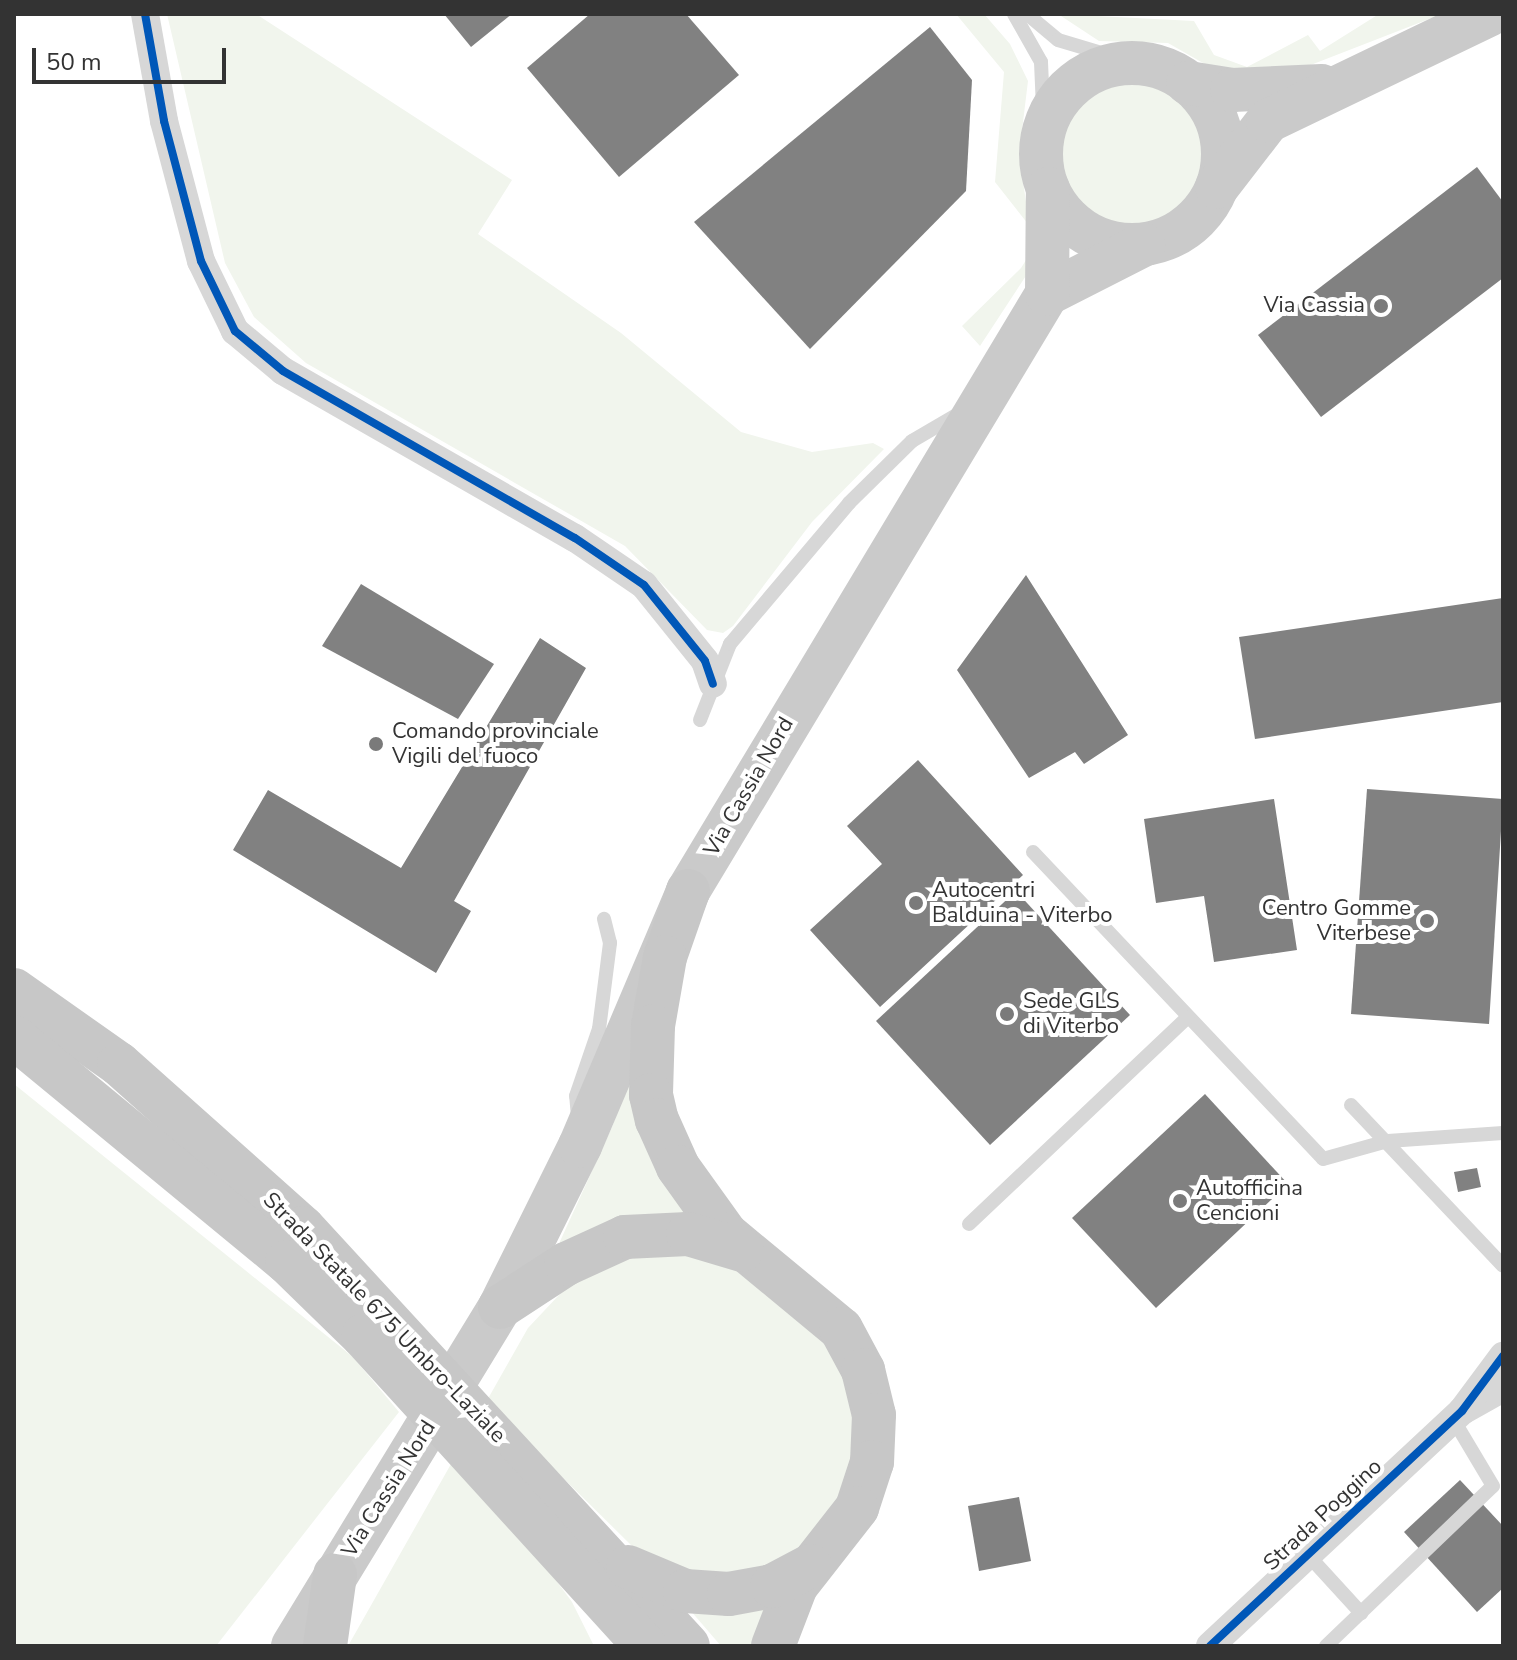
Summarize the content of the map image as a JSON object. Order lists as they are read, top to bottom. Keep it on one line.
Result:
{"streets":{"highway":["Strada Statale 675 Umbro-Laziale"],"main road":["Via Cassia Nord"],"street":["Strada Poggino"]},"places":["Via Cassia","Comando provinciale Vigili del fuoco","Autocentri Balduina - Viterbo","Centro Gomme Viterbese","Sede GLS di Viterbo","Autofficina Cencioni"],"scale_bar":"50 m"}
